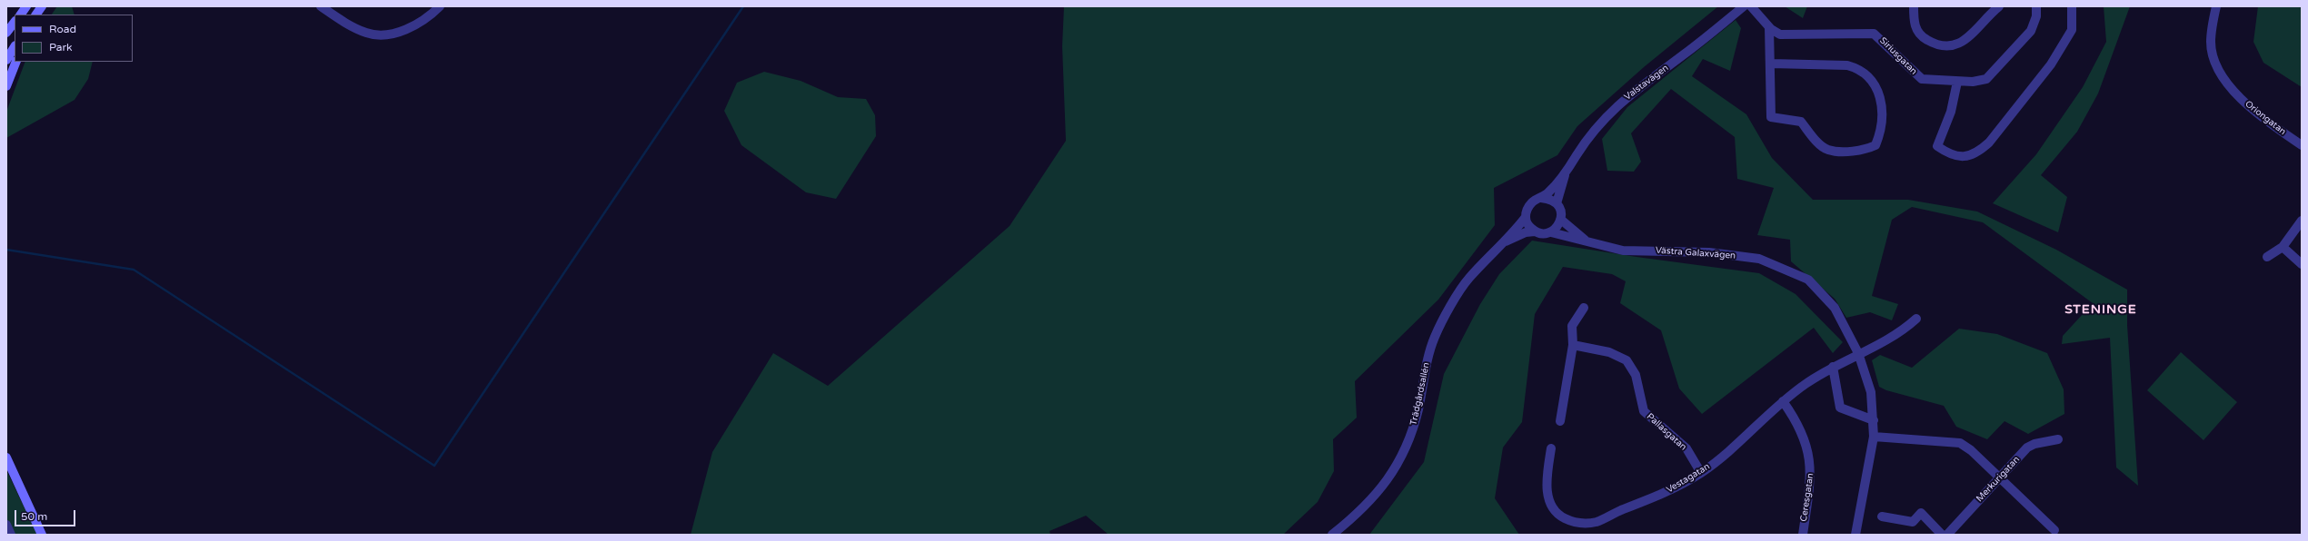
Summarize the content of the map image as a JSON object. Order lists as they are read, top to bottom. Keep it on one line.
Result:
{"streets":{"street":["Siriusgatan","Valstavägen","Oriongatan","Västra Galaxvägen","Trädgårdsallén","Pallasgatan","Vestagatan","Merkurigatan","Ceresgatan"]},"crossings":[["Valstavägen","Västra Galaxvägen"],["Valstavägen","Trädgårdsallén"],["Västra Galaxvägen","Trädgårdsallén"],["Västra Galaxvägen","Vestagatan"],["Pallasgatan","Vestagatan"],["Vestagatan","Ceresgatan"]],"districts":["STENINGE"],"legend":["Road","Park"],"scale_bar":"50 m"}
